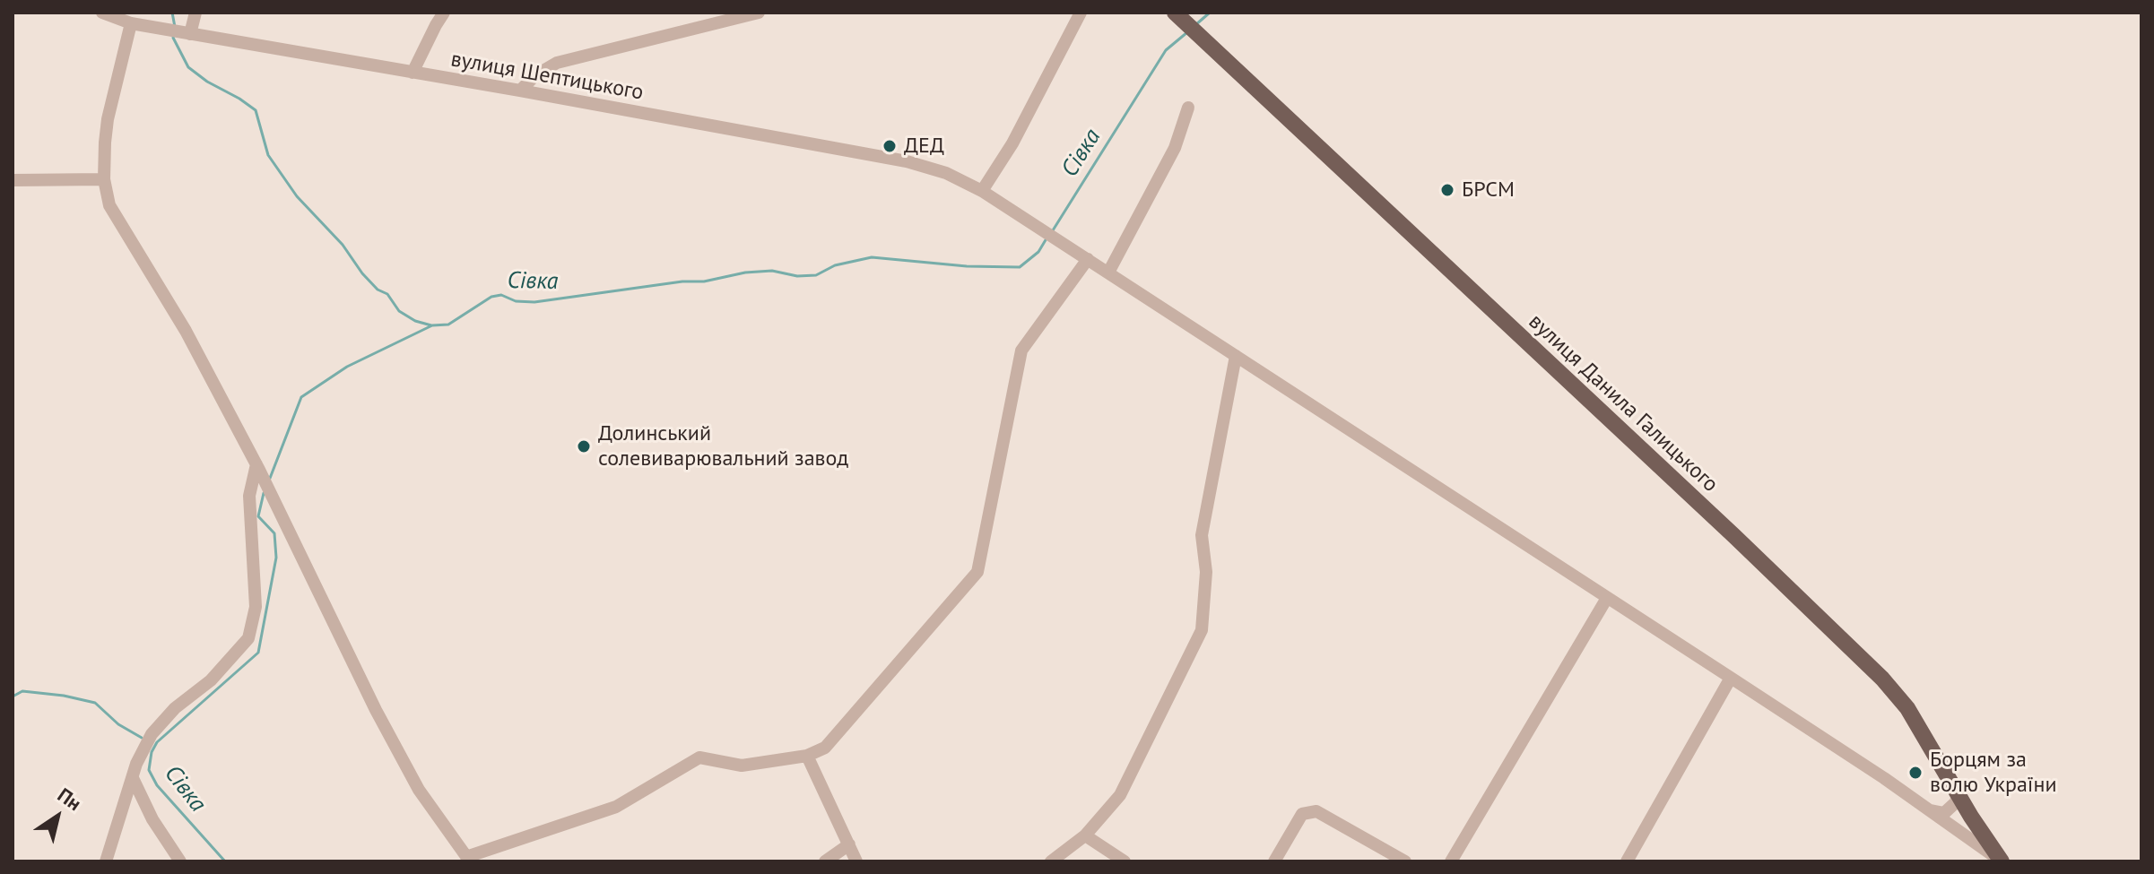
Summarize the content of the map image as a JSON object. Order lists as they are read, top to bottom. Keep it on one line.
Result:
{"streets":{"main road":["вулиця Данила Галицького"],"street":["вулиця Шептицького"]},"crossings":[["вулиця Шептицького","вулиця Данила Галицького"]],"water":["Сівка"],"places":["ДЕД","БРСМ","Долинський солевиварювальний завод","Борцям за волю України"],"north":"top right"}
